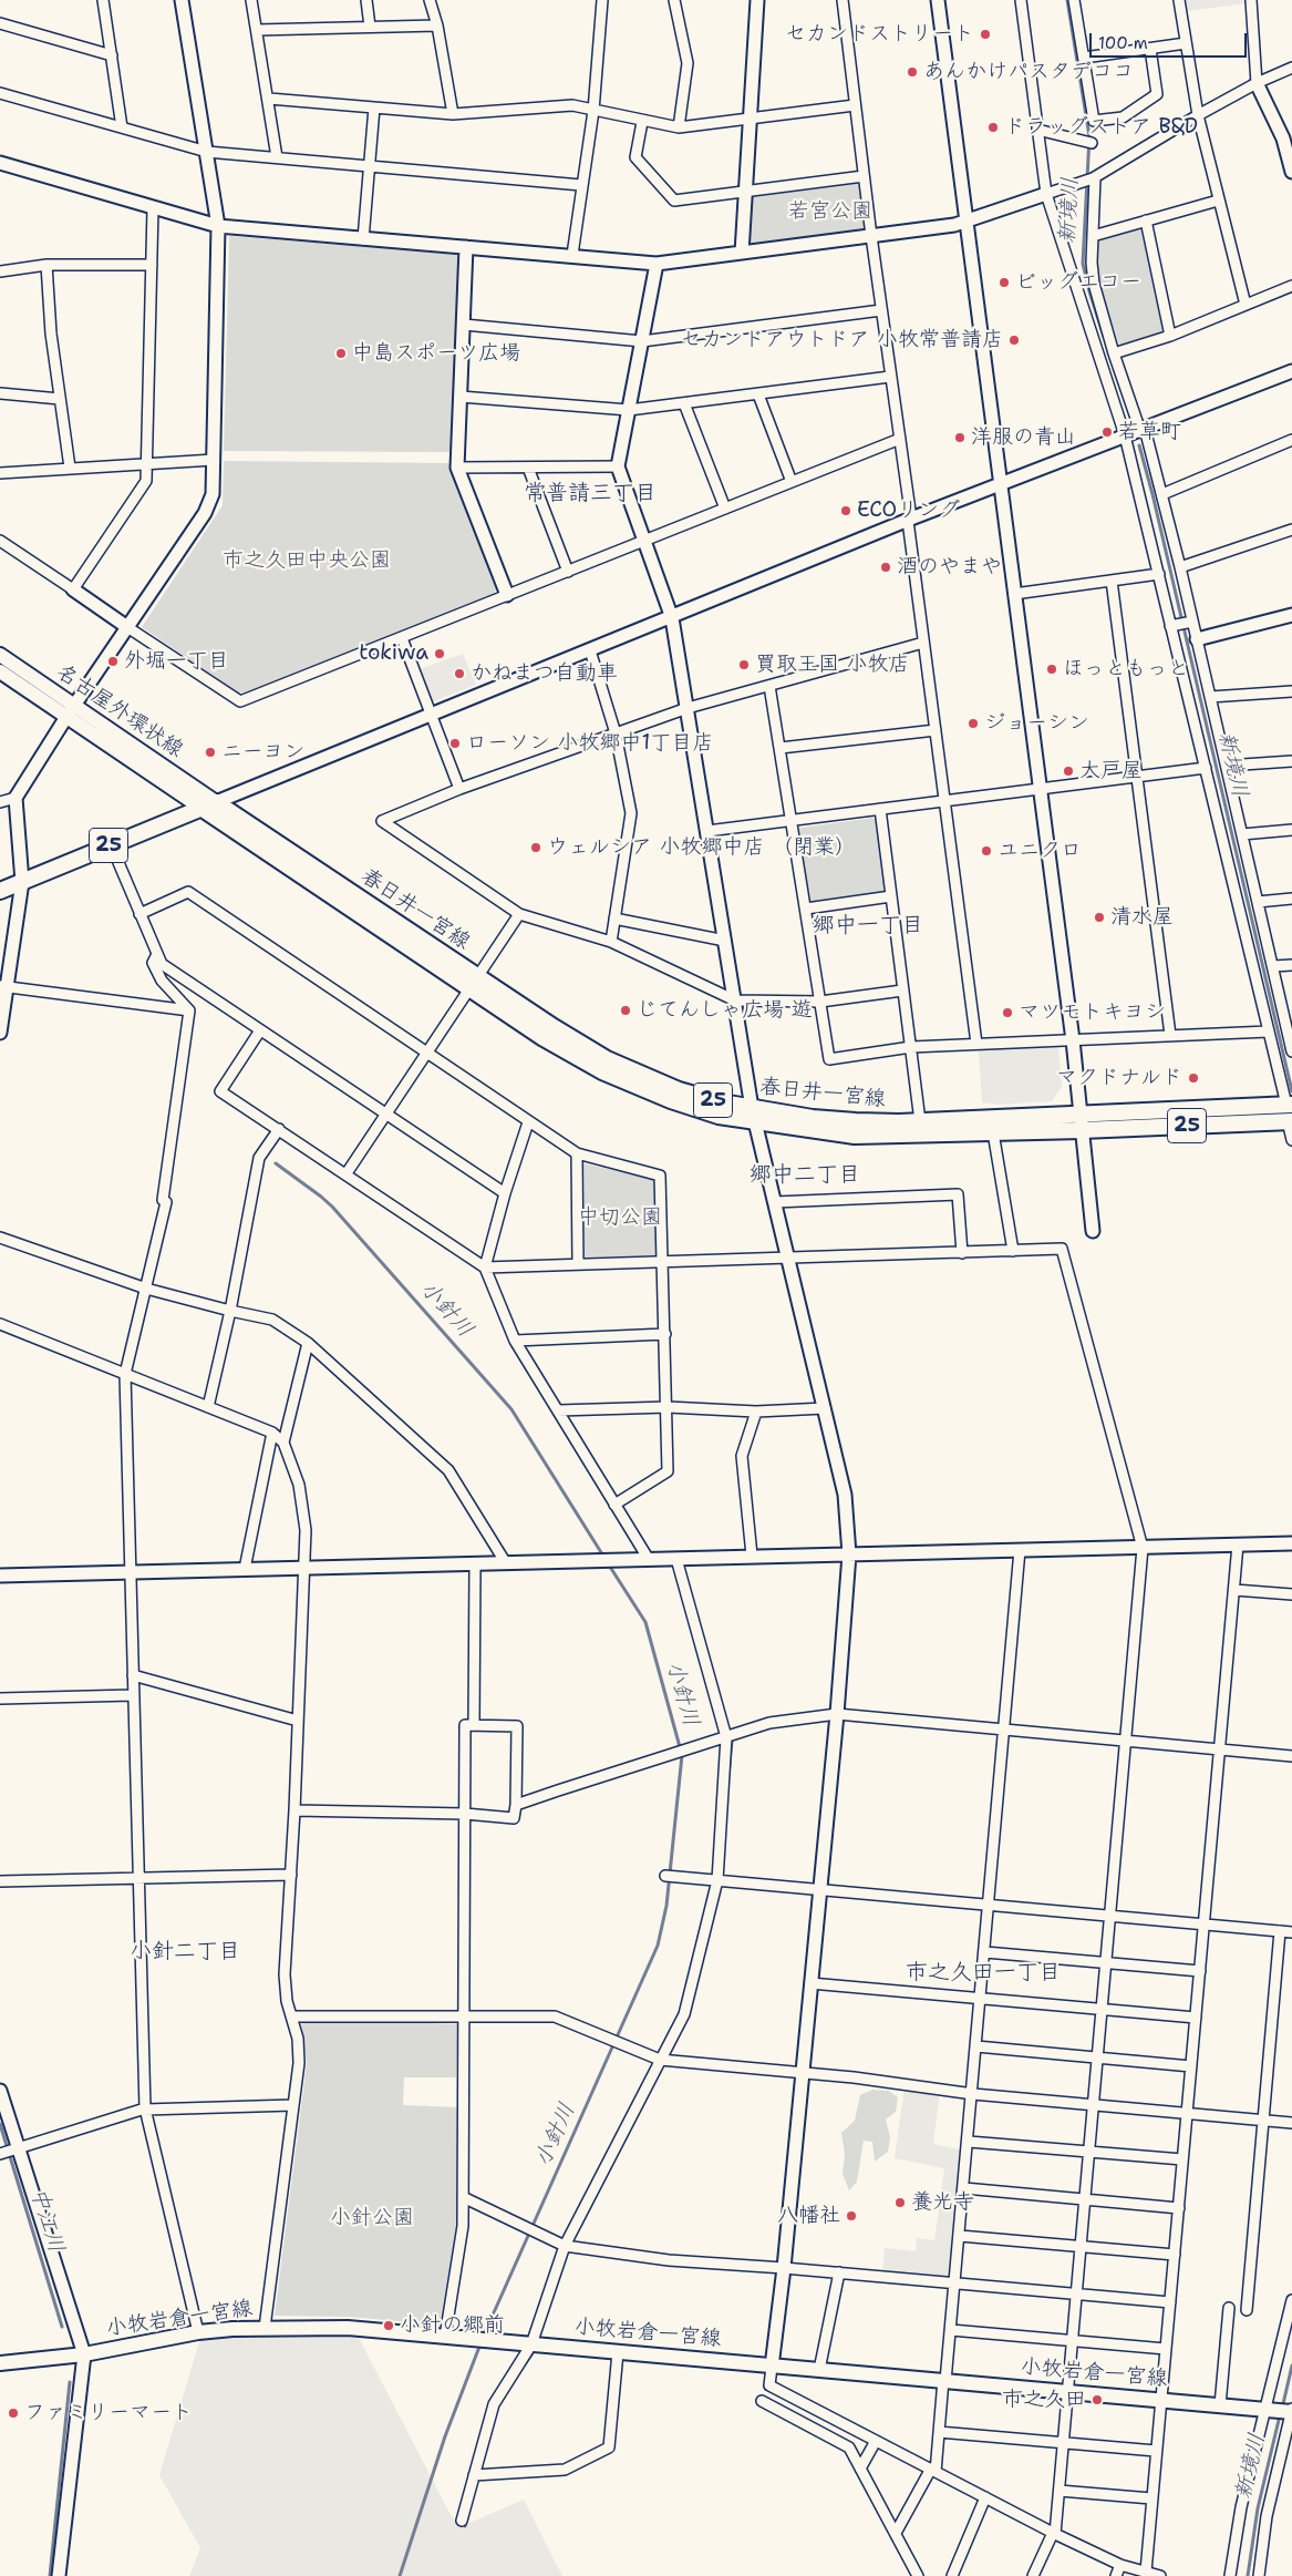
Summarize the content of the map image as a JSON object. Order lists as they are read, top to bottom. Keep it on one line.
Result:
{"streets":{"main road":["名古屋外環状線","25","春日井一宮線","小牧岩倉一宮線"]},"crossings":[["名古屋外環状線","25"],["名古屋外環状線","春日井一宮線"],["25","春日井一宮線"]],"districts":["常普請三丁目","郷中一丁目","郷中二丁目","小針二丁目","市之久田一丁目"],"water":["新境川","小針川","中江川"],"parks":["若宮公園","市之久田中央公園","中切公園","小針公園"],"places":["セカンドストリート","あんかけパスタデココ","ドラッグストア B&D","ビッグエコー","セカンドアウトドア 小牧常普請店","中島スポーツ広場","若草町","洋服の青山","ECOリング","酒のやまや","tokiwa","外堀一丁目","買取王国 小牧店","ほっともっと","かねまつ自動車","ジョーシン","ローソン 小牧郷中1丁目店","ニーヨン","大戸屋","ウェルシア 小牧郷中店 （閉業）","ユニクロ","清水屋","じてんしゃ広場 遊","マツモトキヨシ","マクドナルド","養光寺","八幡社","小針の郷前","市之久田","ファミリーマート"],"scale_bar":"100 m"}
